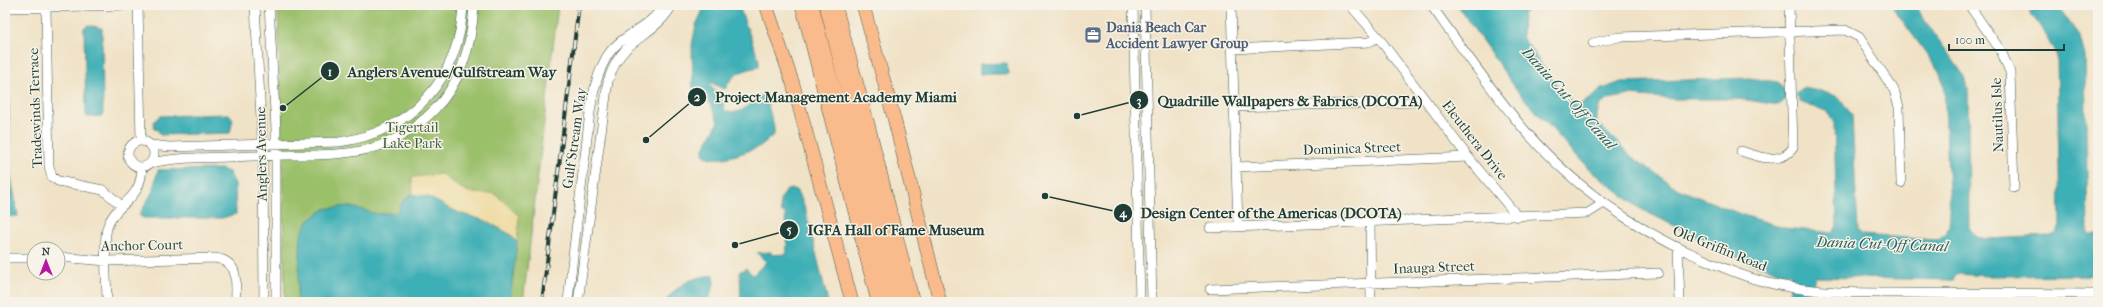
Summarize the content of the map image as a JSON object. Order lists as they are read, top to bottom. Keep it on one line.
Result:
{"streets":{"street":["Tradewinds Terrace","Nautilus Isle","Gulf Stream Way","Eleuthera Drive","Dominica Street","Anglers Avenue","Anchor Court","Old Griffin Road","Inauga Street"]},"crossings":[["Eleuthera Drive","Dominica Street"]],"water":["Dania Cut-Off Canal"],"parks":["Tigertail Lake Park"],"places":{"office":["Dania Beach Car Accident Lawyer Group"],"other":["Anglers Avenue/Gulfstream Way","Quadrille Wallpapers & Fabrics (DCOTA)","Project Management Academy Miami","Design Center of the Americas (DCOTA)","IGFA Hall of Fame Museum"]},"scale_bar":"100 m","north":"top"}
